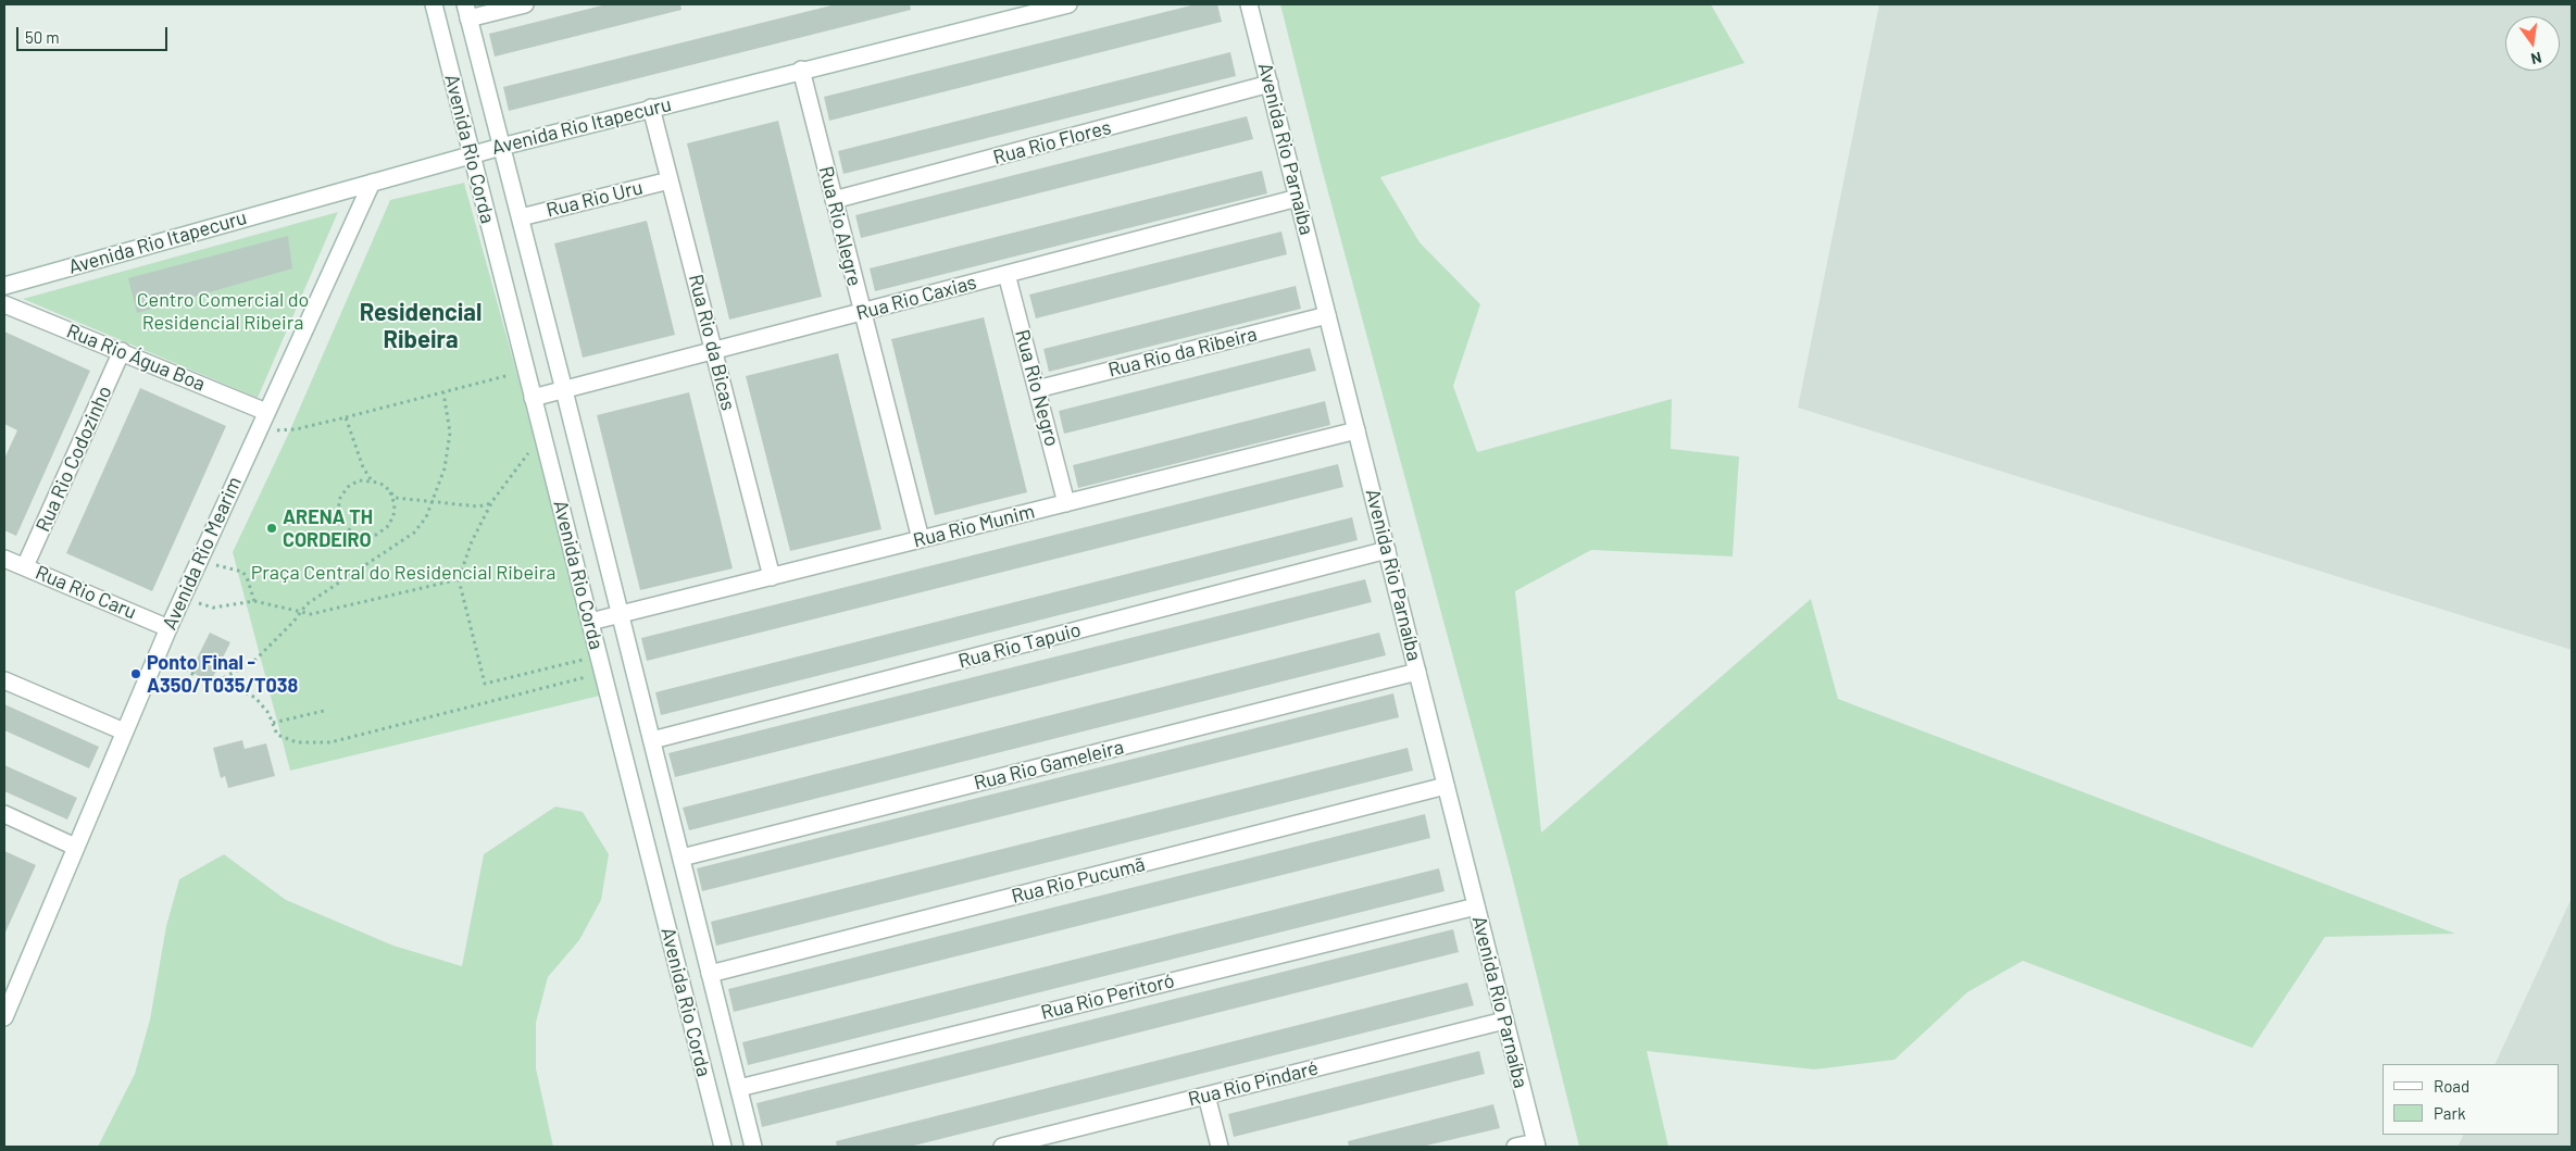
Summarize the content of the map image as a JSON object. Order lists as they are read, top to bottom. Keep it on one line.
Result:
{"streets":{"street":["Avenida Rio Itapecuru","Rua Rio Flores","Avenida Rio Corda","Avenida Rio Parnaíba","Rua Rio Uru","Rua Rio Alegre","Rua Rio Caxias","Rua Rio da Bicas","Rua Rio da Ribeira","Rua Rio Água Boa","Rua Rio Negro","Rua Rio Codozinho","Rua Rio Munim","Avenida Rio Mearim","Rua Rio Caru","Rua Rio Tapuio","Rua Rio Gameleira","Rua Rio Pucumã","Rua Rio Peritoró","Rua Rio Pindaré"]},"crossings":[["Avenida Rio Itapecuru","Avenida Rio Corda"],["Avenida Rio Itapecuru","Rua Rio Alegre"],["Avenida Rio Itapecuru","Rua Rio da Bicas"],["Avenida Rio Itapecuru","Avenida Rio Mearim"],["Rua Rio Flores","Avenida Rio Parnaíba"],["Rua Rio Flores","Rua Rio Alegre"],["Avenida Rio Corda","Rua Rio Uru"],["Avenida Rio Corda","Rua Rio Caxias"],["Avenida Rio Corda","Rua Rio Munim"],["Avenida Rio Corda","Rua Rio Tapuio"],["Avenida Rio Corda","Rua Rio Gameleira"],["Avenida Rio Corda","Rua Rio Pucumã"],["Avenida Rio Corda","Rua Rio Peritoró"],["Avenida Rio Parnaíba","Rua Rio Caxias"],["Avenida Rio Parnaíba","Rua Rio da Ribeira"],["Avenida Rio Parnaíba","Rua Rio Munim"],["Avenida Rio Parnaíba","Rua Rio Tapuio"],["Avenida Rio Parnaíba","Rua Rio Gameleira"],["Avenida Rio Parnaíba","Rua Rio Pucumã"],["Avenida Rio Parnaíba","Rua Rio Peritoró"],["Avenida Rio Parnaíba","Rua Rio Pindaré"],["Rua Rio Uru","Rua Rio da Bicas"],["Rua Rio Alegre","Rua Rio Caxias"],["Rua Rio Alegre","Rua Rio Munim"],["Rua Rio Caxias","Rua Rio da Bicas"],["Rua Rio Caxias","Rua Rio Negro"],["Rua Rio da Bicas","Rua Rio Munim"],["Rua Rio da Ribeira","Rua Rio Negro"],["Rua Rio Água Boa","Rua Rio Codozinho"],["Rua Rio Água Boa","Avenida Rio Mearim"],["Rua Rio Negro","Rua Rio Munim"],["Rua Rio Codozinho","Rua Rio Caru"],["Avenida Rio Mearim","Rua Rio Caru"]],"districts":["Residencial Ribeira"],"parks":["Centro Comercial do Residencial Ribeira","Praça Central do Residencial Ribeira"],"places":["ARENA TH CORDEIRO","Ponto Final - A350/T035/T038"],"legend":["Road","Park"],"scale_bar":"50 m","north":"bottom"}
